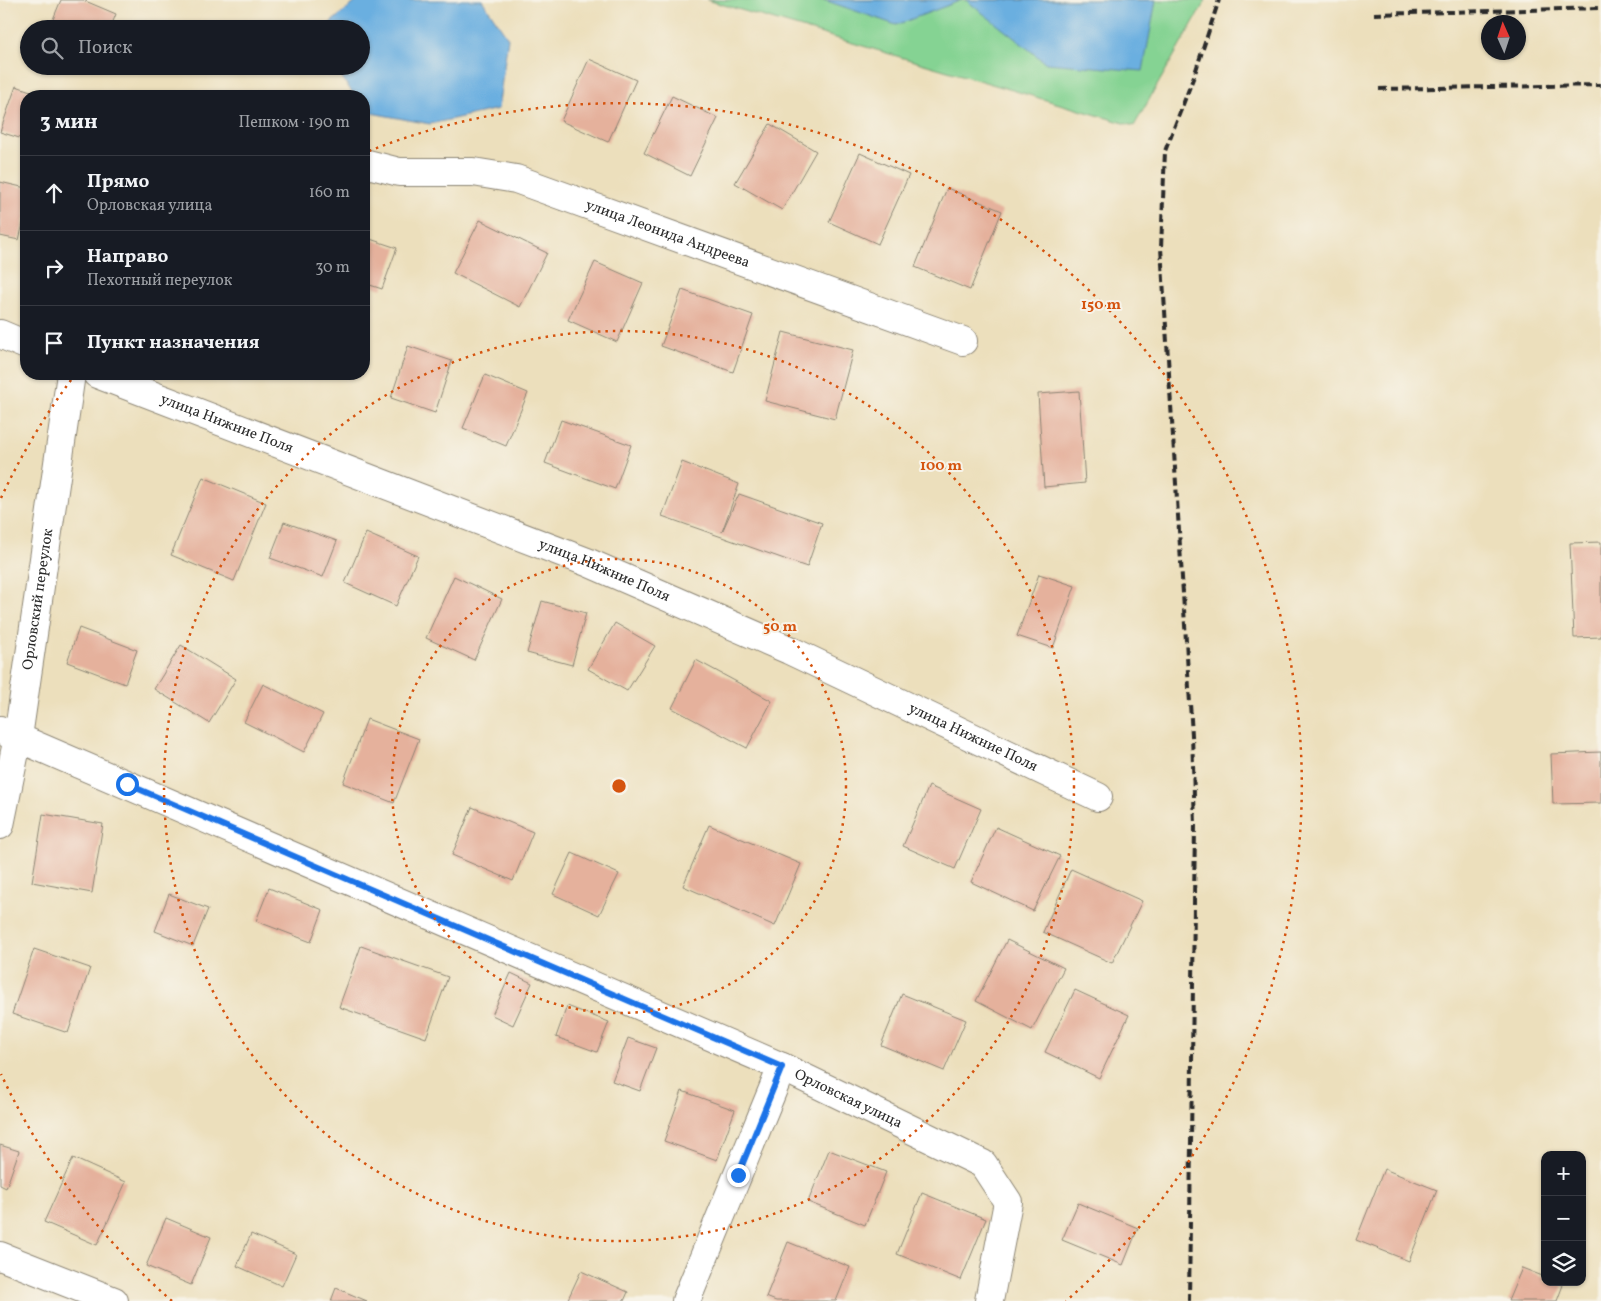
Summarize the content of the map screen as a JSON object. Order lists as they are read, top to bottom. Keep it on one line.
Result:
{"streets":{"street":["улица Леонида Андреева","улица Нижние Поля","Орловский переулок","Орловская улица"]},"crossings":[["Орловский переулок","Орловская улица"]],"north":"top","page":{"search":"Поиск","heading":["3 мин","Пешком · 190 m"],"list":[["Прямо","Орловская улица","160 m"],["Направо","Пехотный переулок","30 m"],"Пункт назначения"],"map_buttons":["+","−"]},"rings":["150 m","100 m","50 m"]}
